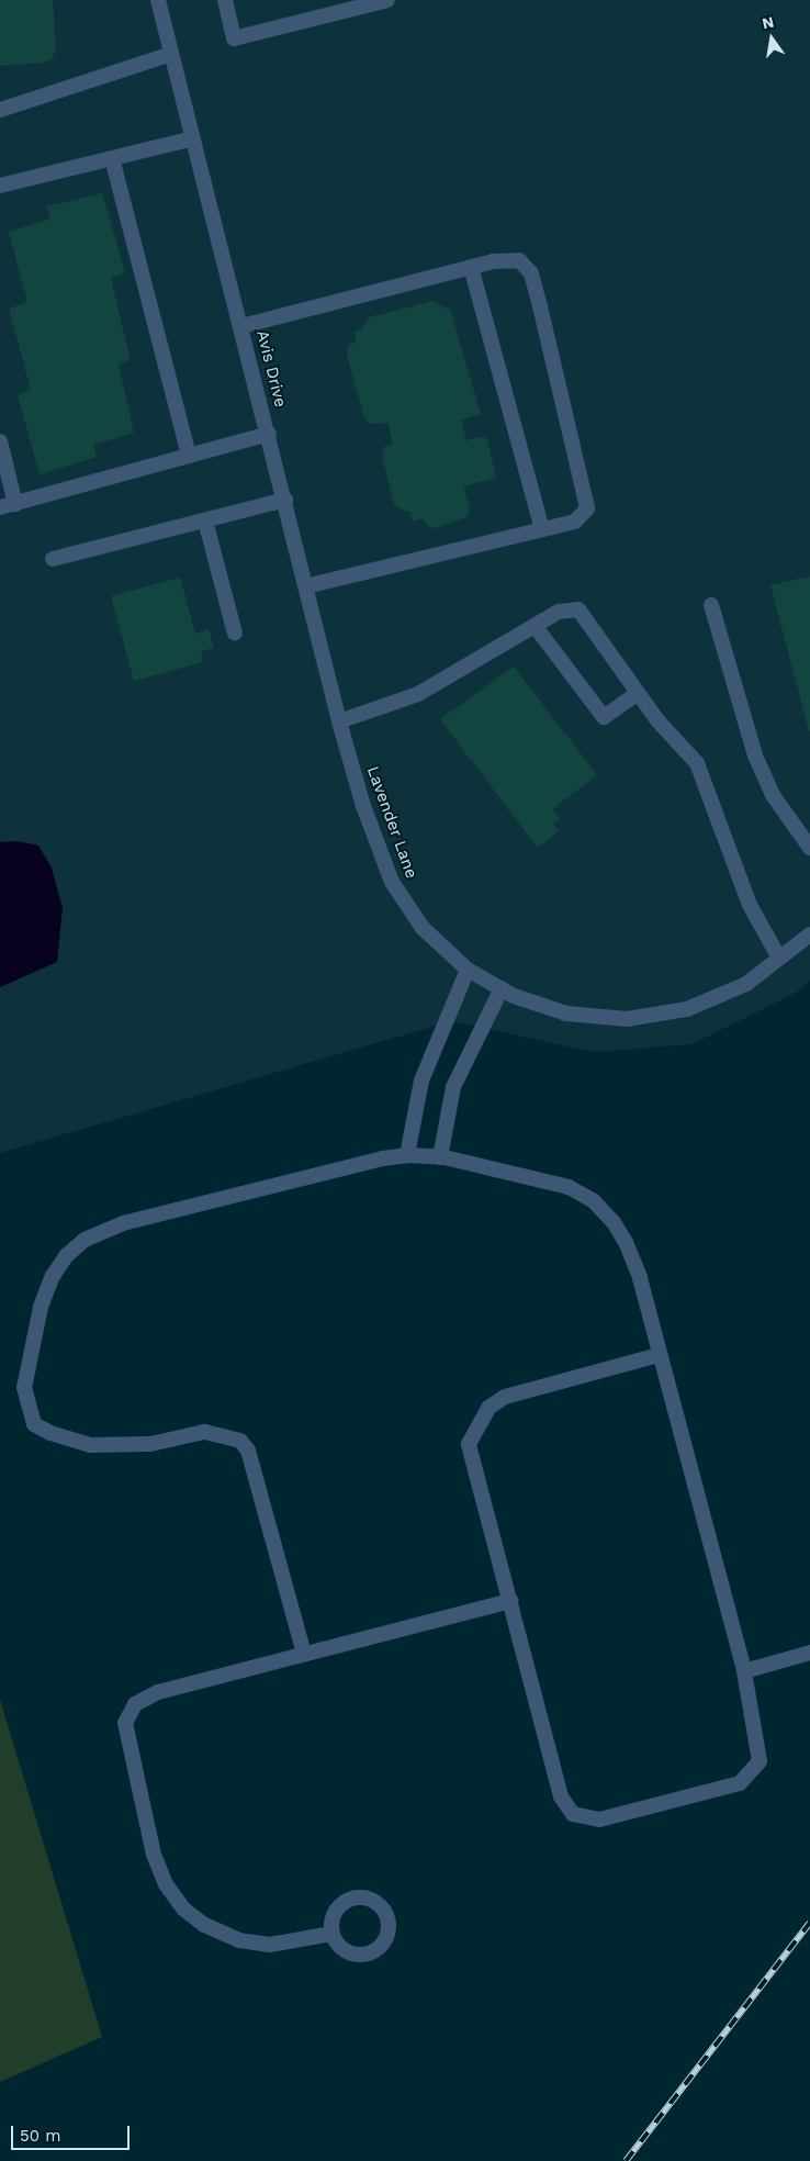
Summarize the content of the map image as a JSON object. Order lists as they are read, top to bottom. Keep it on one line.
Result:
{"streets":{"street":["Avis Drive","Lavender Lane"]},"crossings":[["Avis Drive","Lavender Lane"]],"scale_bar":"50 m","north":"top"}
